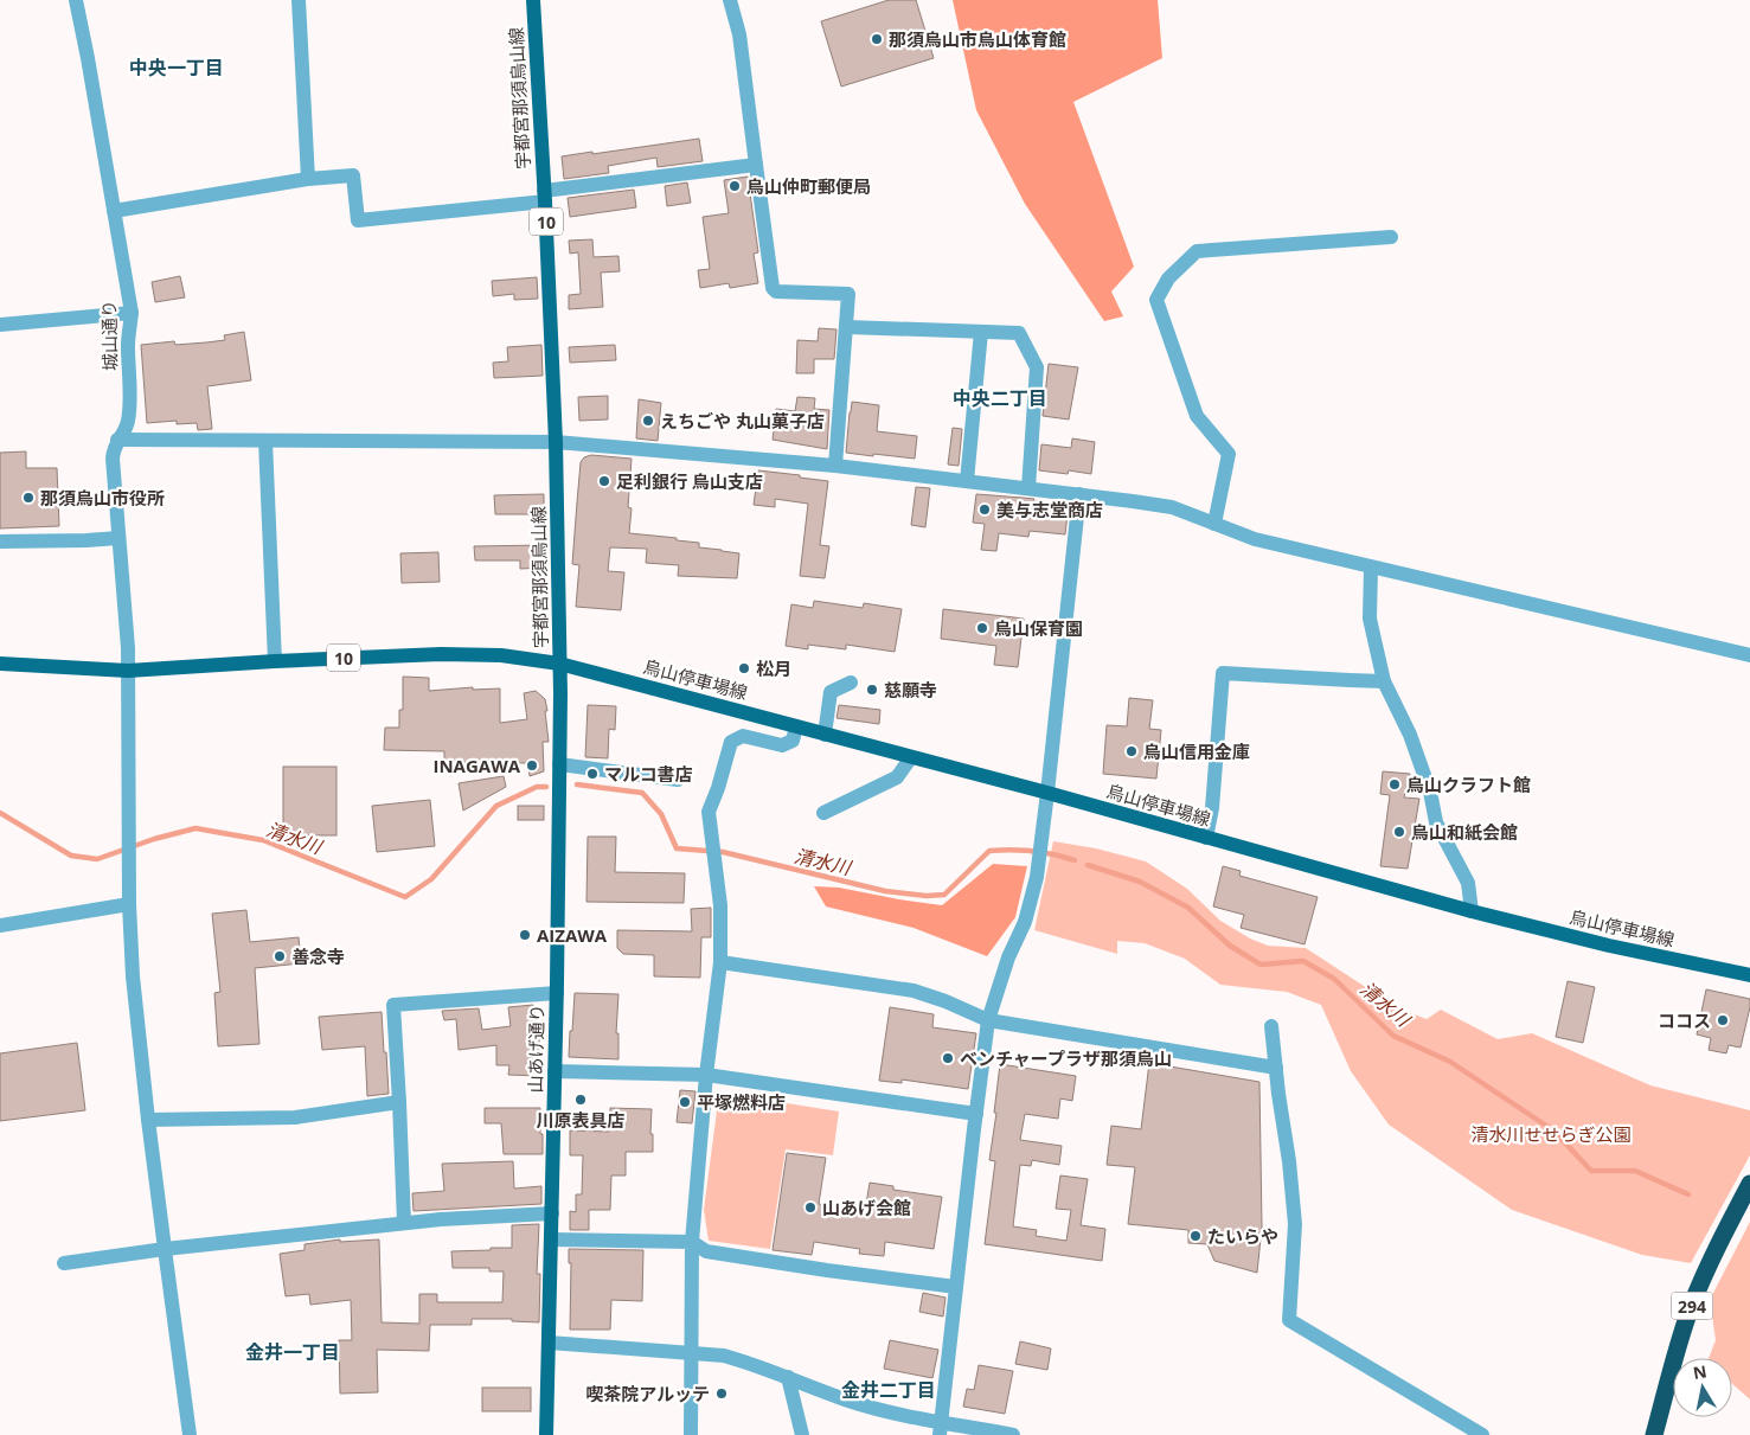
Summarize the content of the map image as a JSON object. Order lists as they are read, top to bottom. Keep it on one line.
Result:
{"streets":{"highway":["294"],"main road":["宇都宮那須烏山線","10","烏山停車場線","山あげ通り"],"street":["城山通り"]},"crossings":[["宇都宮那須烏山線","城山通り"],["宇都宮那須烏山線","烏山停車場線"],["宇都宮那須烏山線","山あげ通り"],["烏山停車場線","山あげ通り"]],"districts":["中央一丁目","中央二丁目","金井一丁目","金井二丁目"],"water":["清水川"],"parks":["清水川せせらぎ公園"],"places":["那須烏山市烏山体育館","烏山仲町郵便局","えちごや 丸山菓子店","足利銀行 烏山支店","那須烏山市役所","美与志堂商店","烏山保育園","松月","慈願寺","烏山信用金庫","INAGAWA","マルコ書店","烏山クラフト館","烏山和紙会館","AIZAWA","善念寺","ココス","ベンチャープラザ那須烏山","川原表具店","平塚燃料店","山あげ会館","たいらや","喫茶院アルッテ"],"north":"top"}
